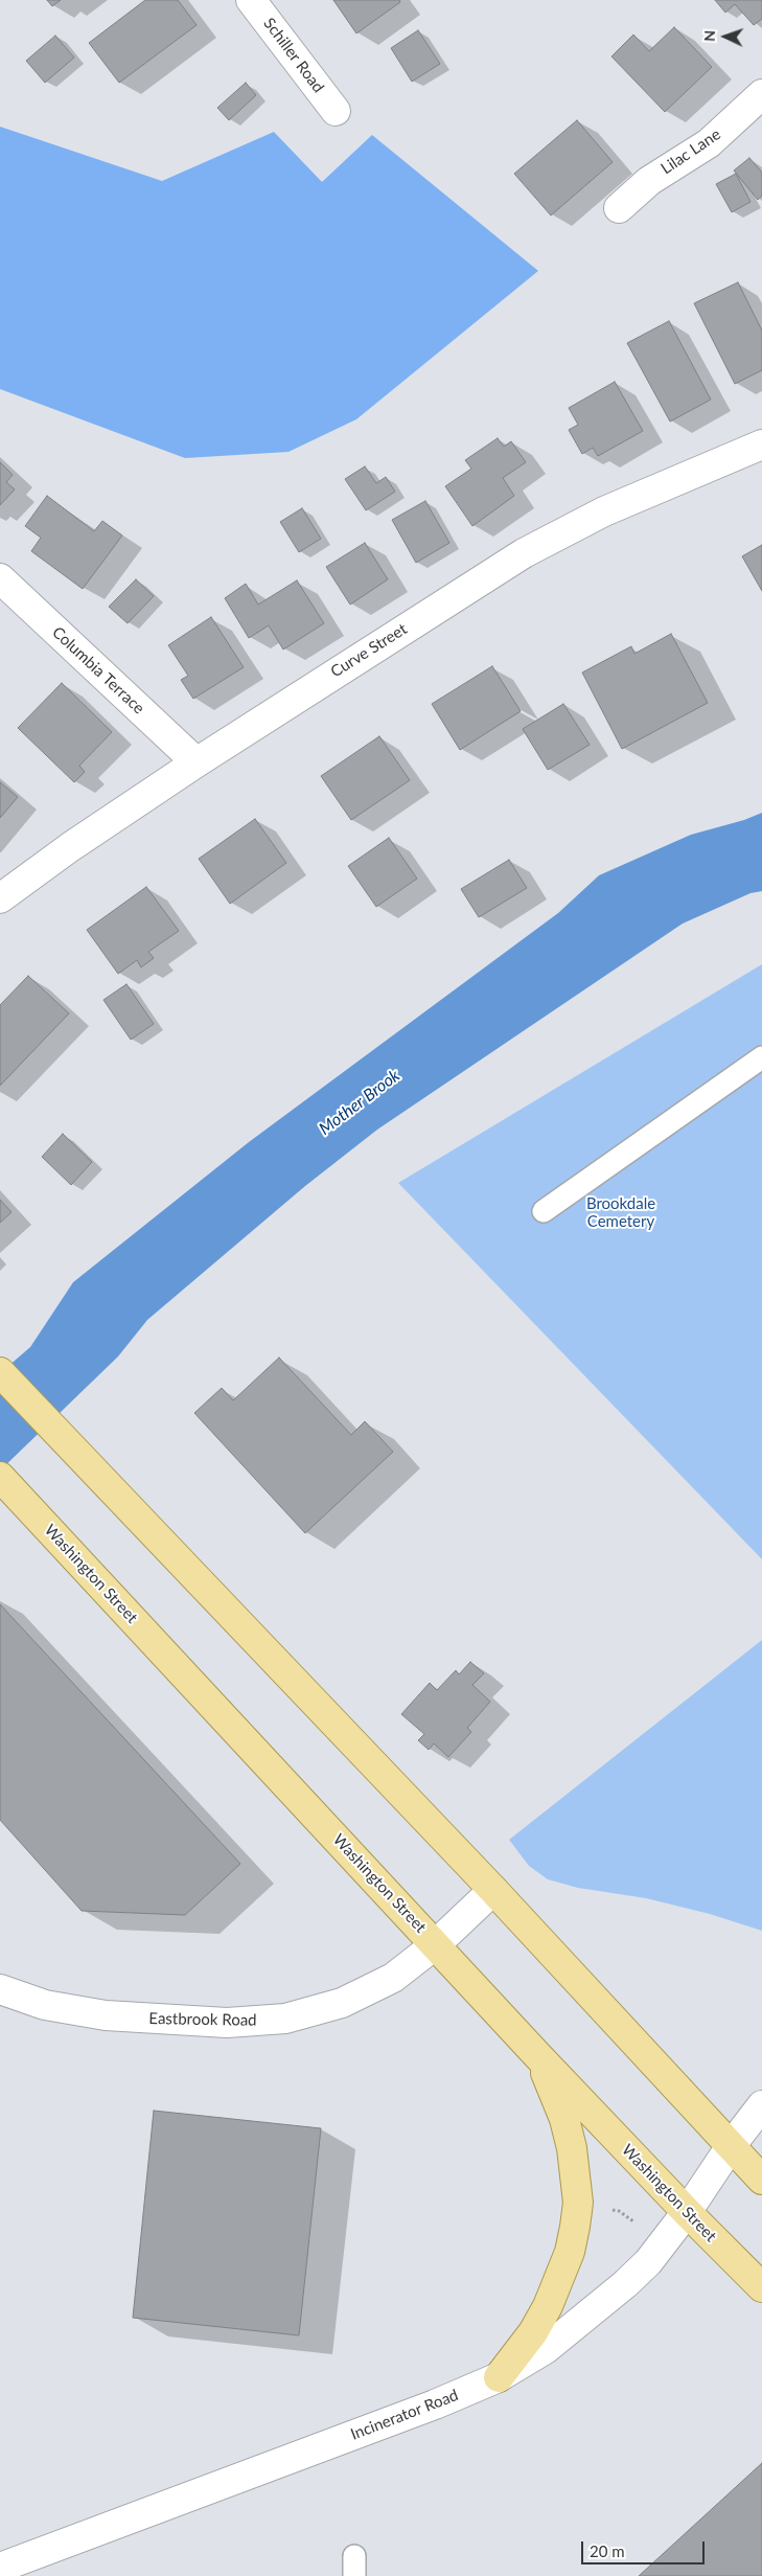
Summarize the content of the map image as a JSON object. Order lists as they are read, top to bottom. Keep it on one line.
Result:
{"streets":{"main road":["Washington Street"],"street":["Schiller Road","Lilac Lane","Curve Street","Columbia Terrace","Eastbrook Road","Incinerator Road"]},"crossings":[["Curve Street","Columbia Terrace"],["Washington Street","Eastbrook Road"],["Washington Street","Incinerator Road"]],"water":["Mother Brook"],"parks":["Brookdale Cemetery"],"scale_bar":"20 m","north":"left"}
